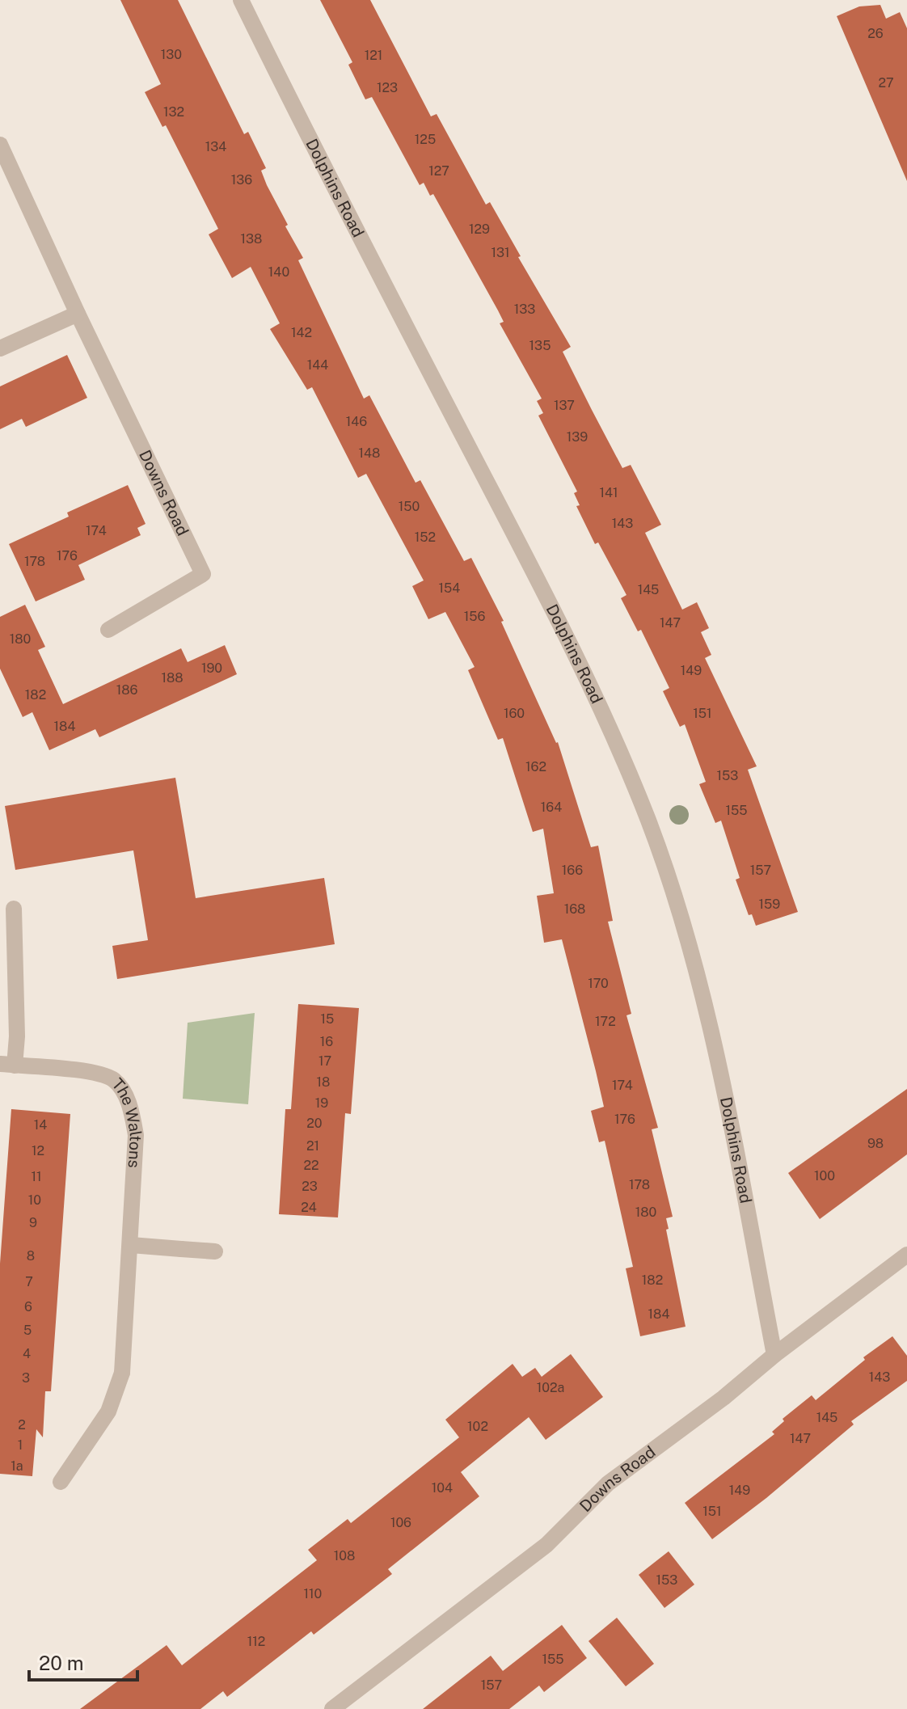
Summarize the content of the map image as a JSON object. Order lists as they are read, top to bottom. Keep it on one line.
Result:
{"streets":{"street":["Dolphins Road","Downs Road","The Waltons"]},"crossings":[["Dolphins Road","Downs Road"]],"house_numbers":["26","130","121","27","123","132","125","134","127","136","129","138","131","140","133","142","135","144","137","146","139","148","141","150","143","174","152","176","178","154","145","156","147","180","190","149","188","186","182","160","151","184","162","153","164","155","166","157","159","168","170","15","172","16","17","18","174","19","176","20","14","98","21","12","22","100","11","178","23","10","24","180","9","8","182","7","6","184","5","4","143","3","102a","145","2","102","147","1","1a","104","149","151","106","108","153","110","112","155","157"],"scale_bar":"20 m"}
